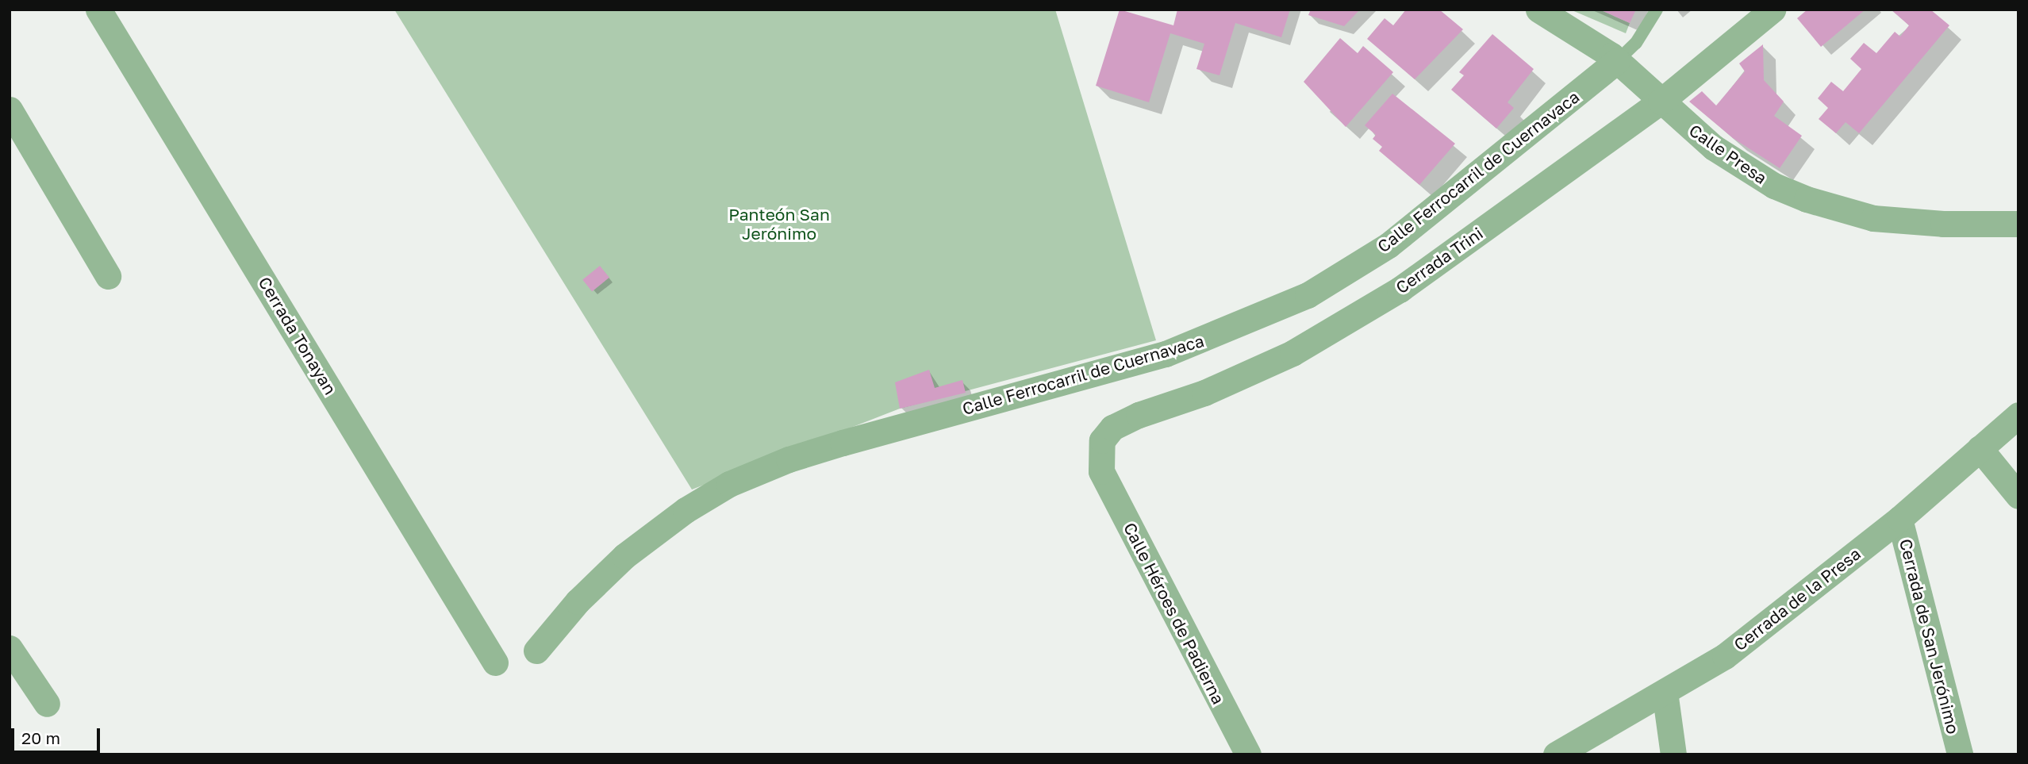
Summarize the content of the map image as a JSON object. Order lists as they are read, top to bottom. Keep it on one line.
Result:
{"streets":{"street":["Calle Presa","Calle Ferrocarril de Cuernavaca","Cerrada Trini","Cerrada Tonayan","Cerrada de la Presa","Calle Héroes de Padierna","Cerrada de San Jerónimo"]},"crossings":[["Calle Presa","Calle Ferrocarril de Cuernavaca"],["Calle Presa","Cerrada Trini"],["Cerrada Trini","Calle Héroes de Padierna"],["Cerrada de la Presa","Cerrada de San Jerónimo"]],"parks":["Panteón San Jerónimo"],"scale_bar":"20 m"}
